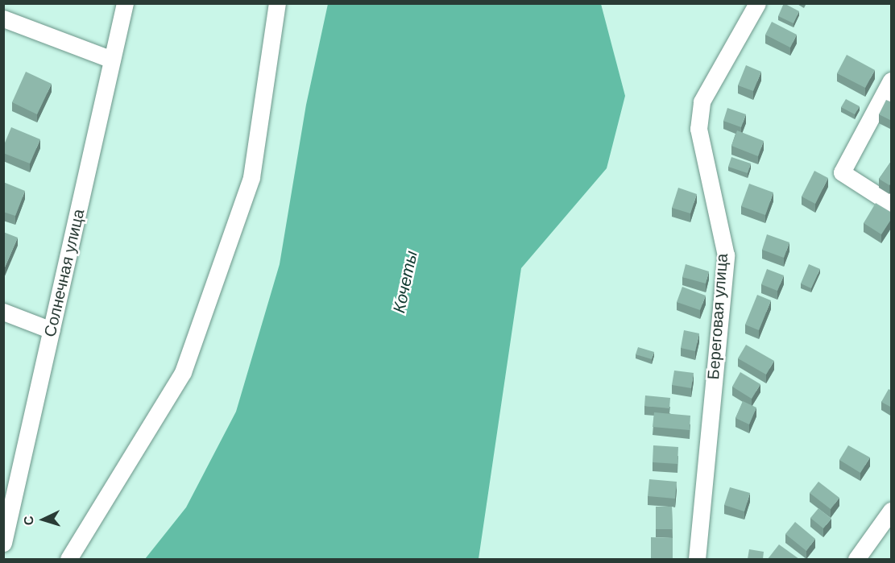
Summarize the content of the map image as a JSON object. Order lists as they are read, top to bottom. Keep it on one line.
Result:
{"streets":{"street":["Солнечная улица","Береговая улица"]},"water":["Кочеты"],"north":"left"}
